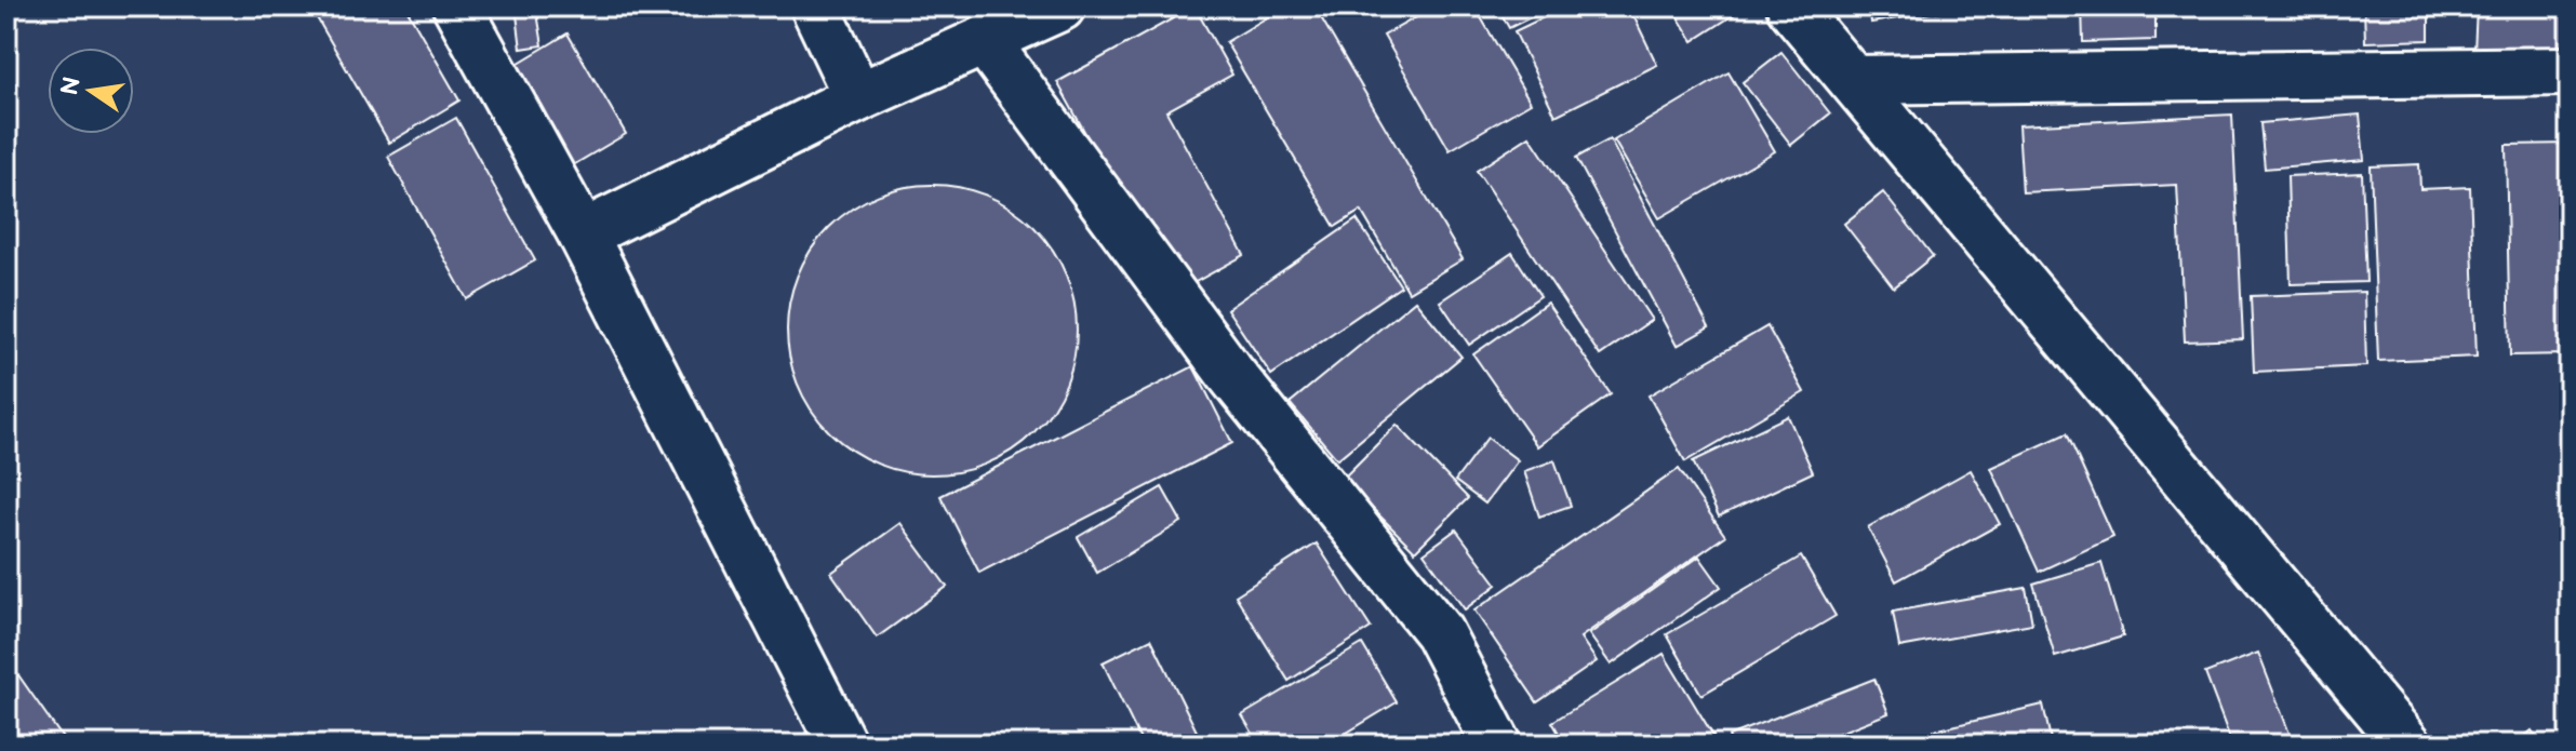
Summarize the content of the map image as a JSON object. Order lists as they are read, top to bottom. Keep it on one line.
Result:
{"north":"left"}
